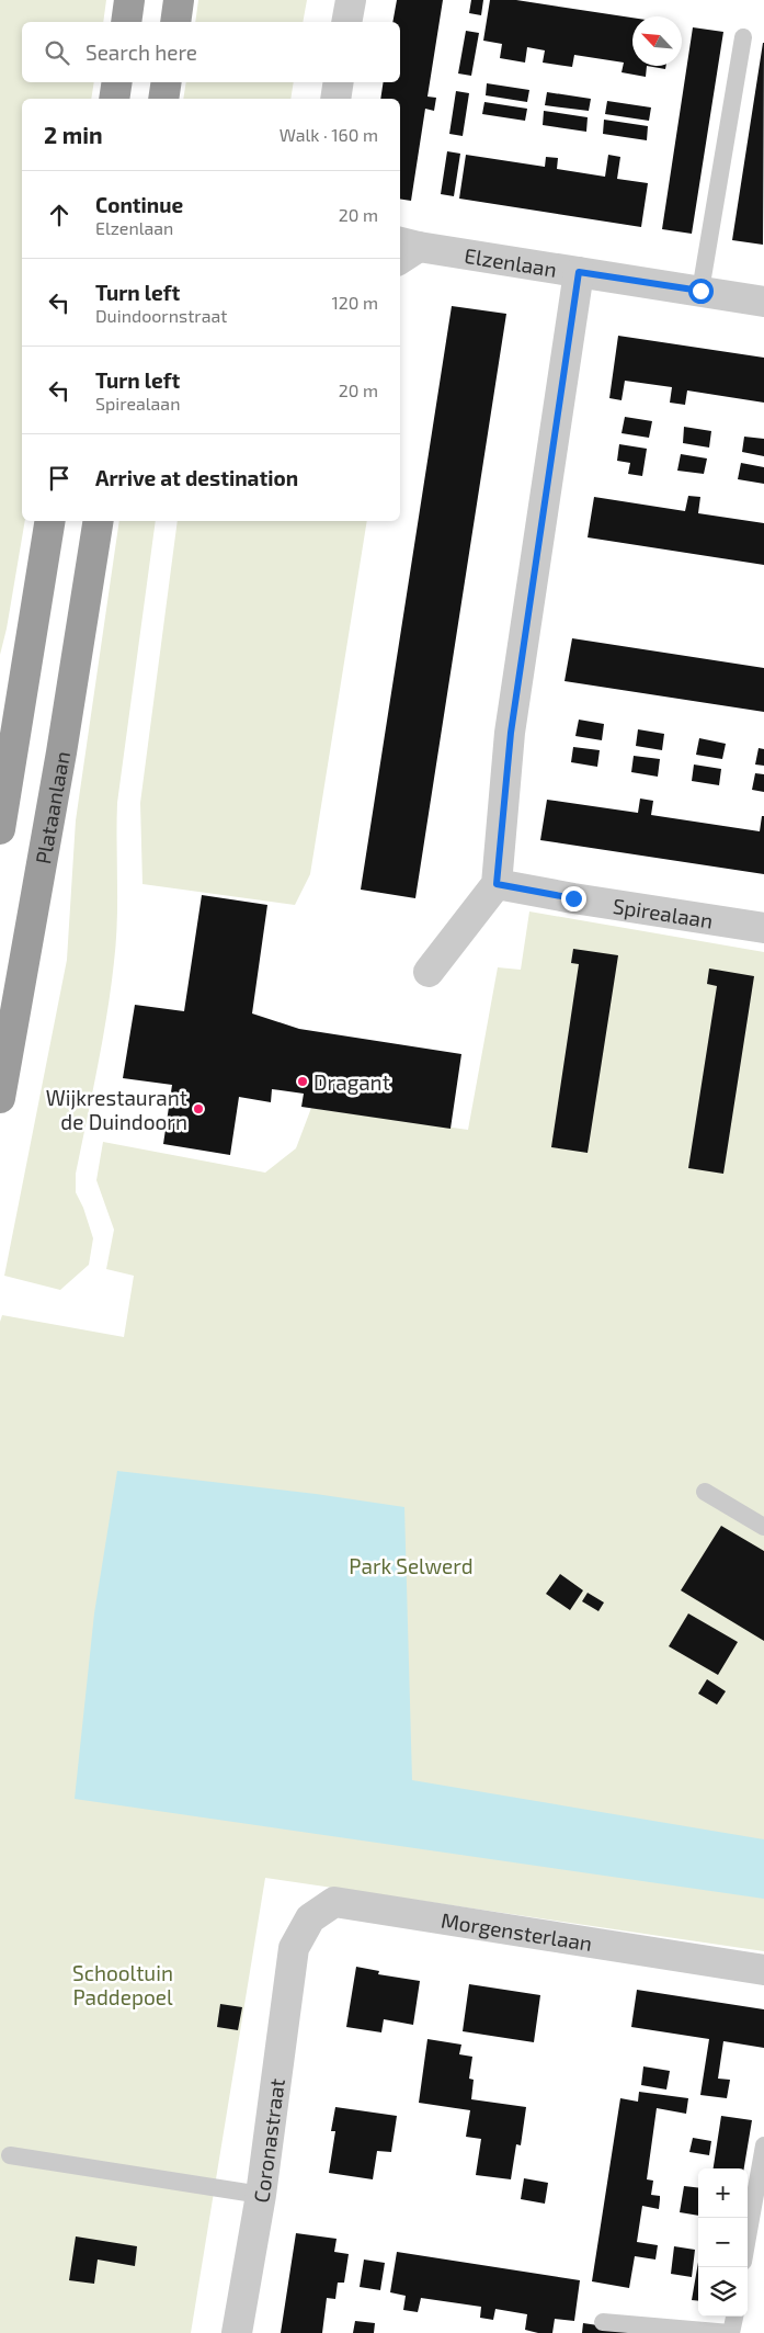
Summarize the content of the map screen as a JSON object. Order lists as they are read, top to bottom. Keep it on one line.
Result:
{"streets":{"highway":["Plataanlaan"],"street":["Elzenlaan","Spirealaan","Morgensterlaan","Coronastraat"]},"crossings":[["Morgensterlaan","Coronastraat"]],"parks":["Park Selwerd","Schooltuin Paddepoel"],"places":["Dragant","Wijkrestaurant de Duindoorn"],"north":"top left","page":{"search":"Search here","heading":["2 min","Walk · 160 m"],"list":[["Continue","Elzenlaan","20 m"],["Turn left","Duindoornstraat","120 m"],["Turn left","Spirealaan","20 m"],"Arrive at destination"],"map_buttons":["+","−"]}}
